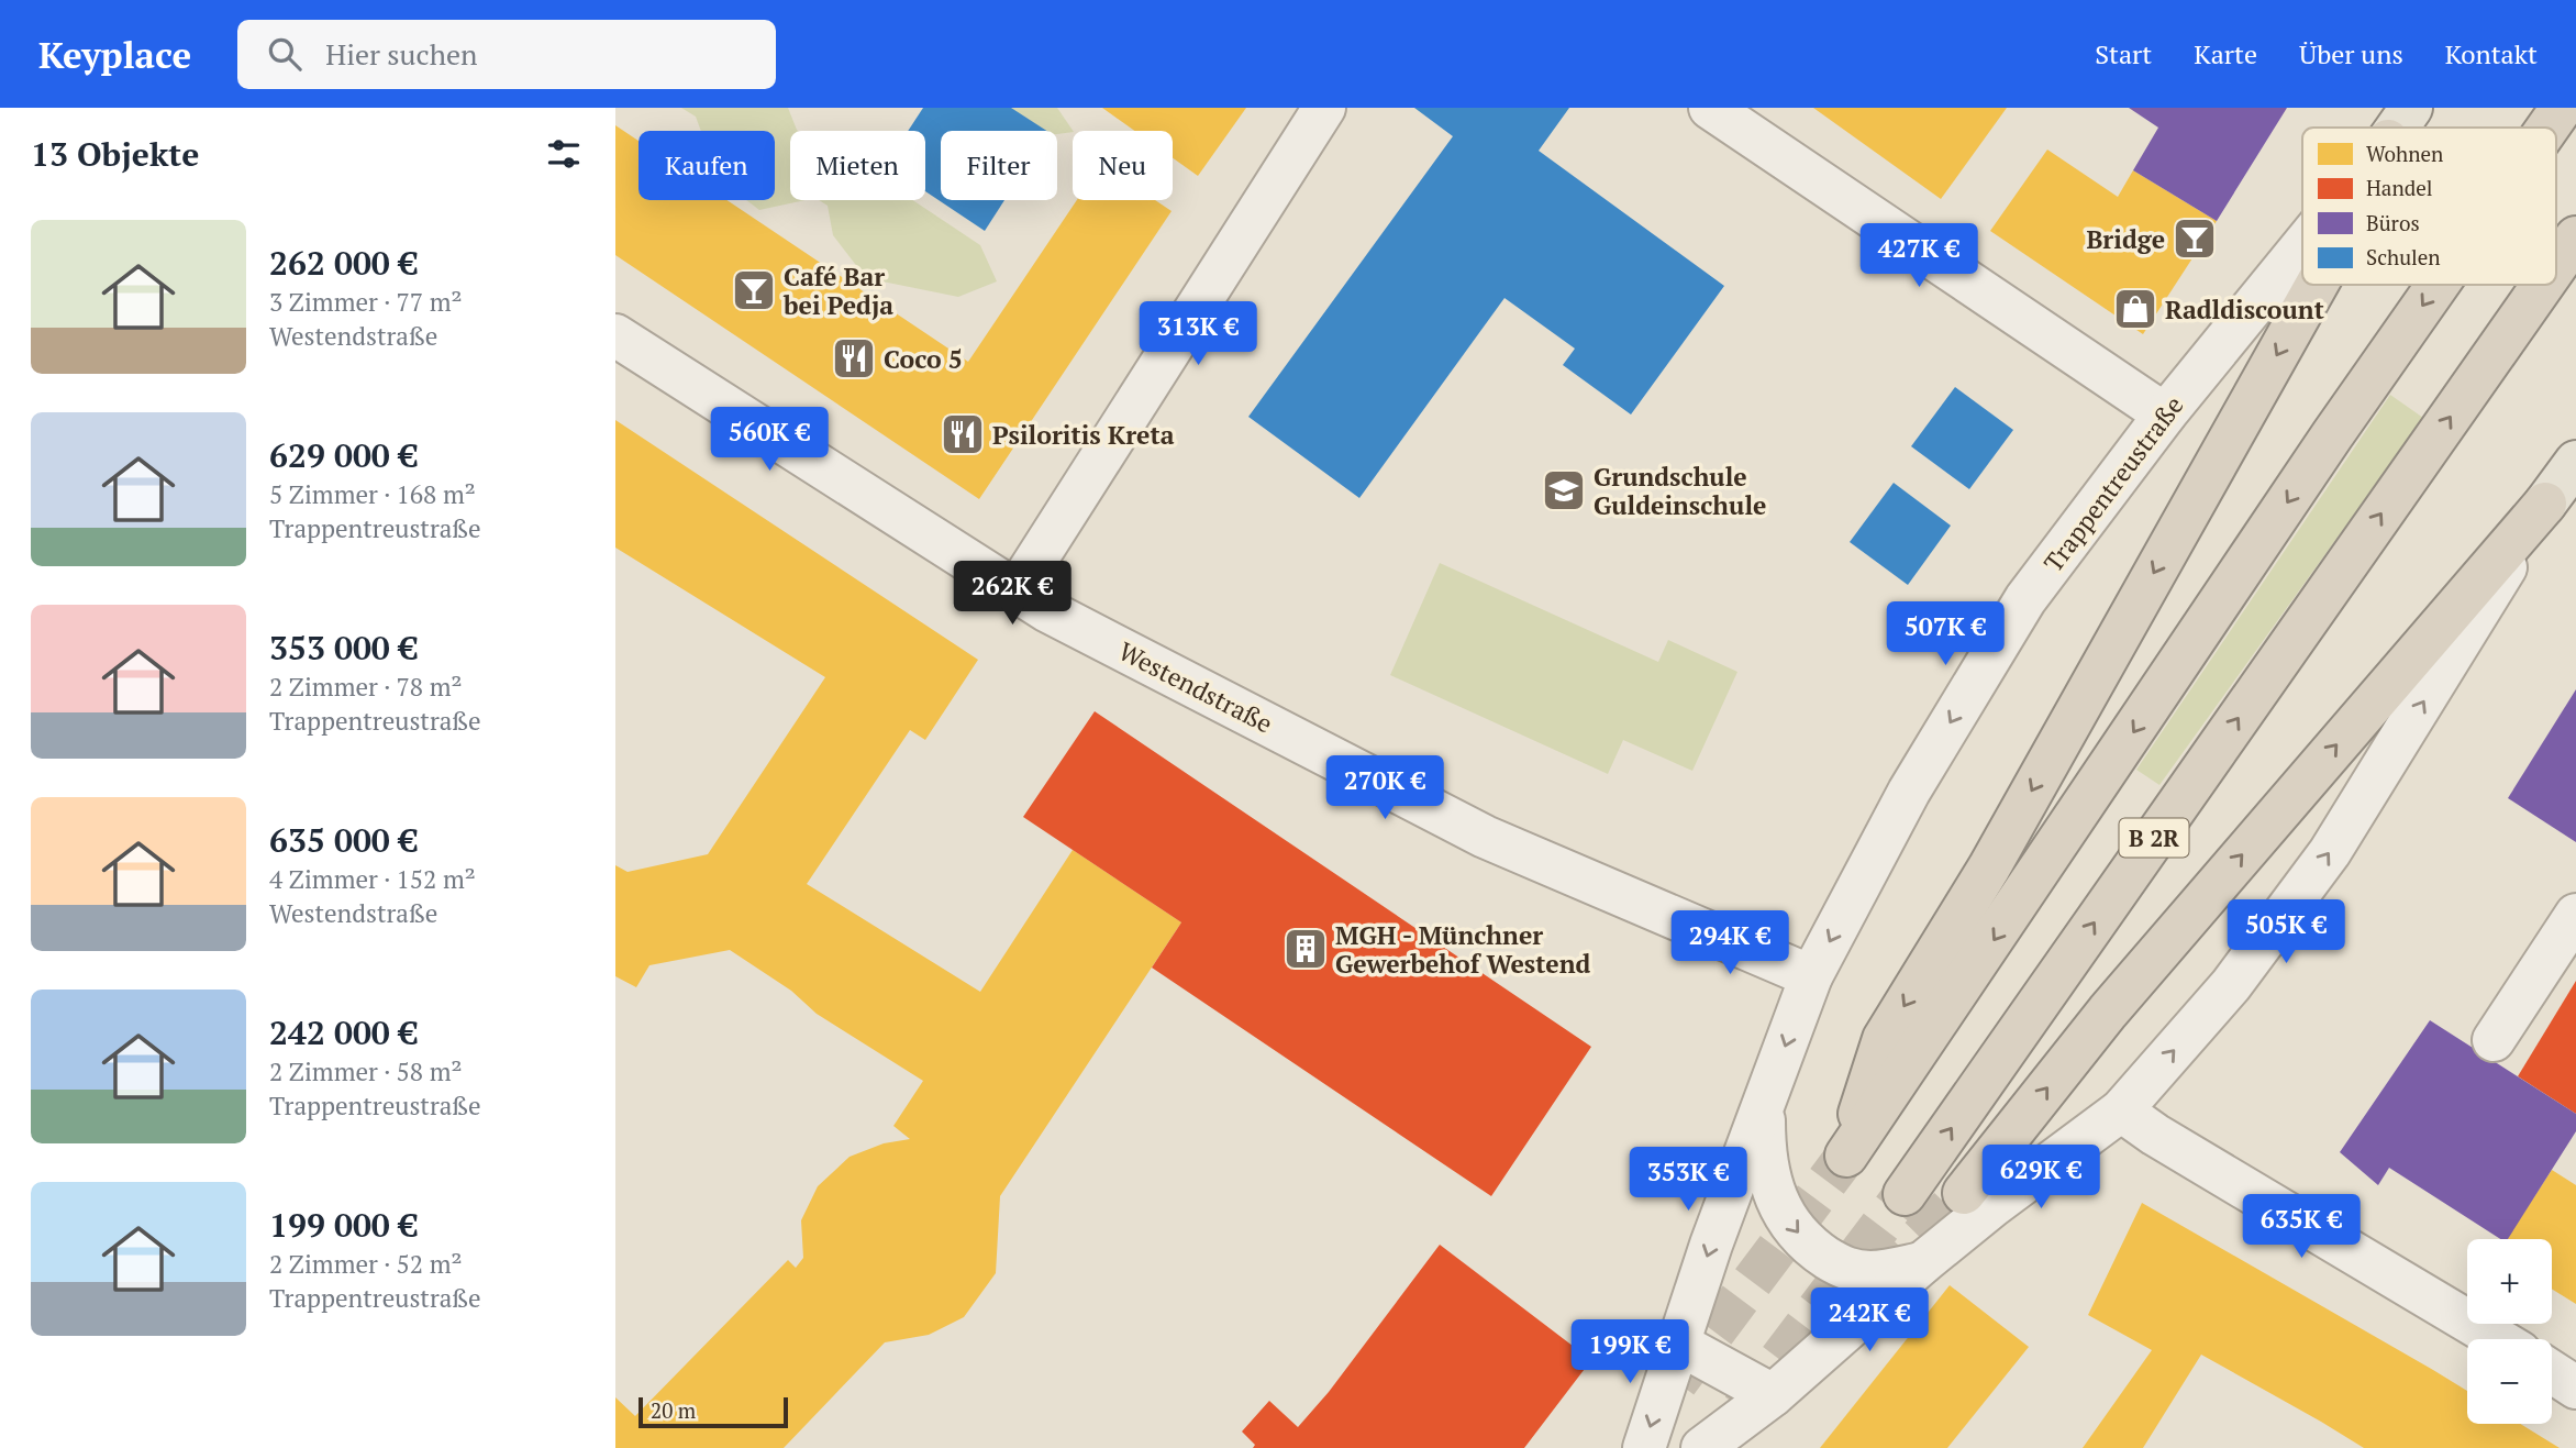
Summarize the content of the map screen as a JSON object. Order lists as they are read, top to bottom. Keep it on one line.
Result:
{"streets":{"highway":["B 2R"],"street":["Trappentreustraße","Westendstraße"]},"crossings":[["Trappentreustraße","Westendstraße"]],"places":{"bar":["Bridge","Café Bar bei Pedja"],"shop":["Radldiscount"],"restaurant":["Coco 5","Psiloritis Kreta"],"school or university":["Grundschule Guldeinschule"],"building":["MGH - Münchner Gewerbehof Westend"]},"legend":["Wohnen","Handel","Büros","Schulen"],"scale_bar":"20 m","page":{"header":"Keyplace","search":"Hier suchen","nav":["Start","Karte","Über uns","Kontakt"],"heading":"13 Objekte","chip":["Kaufen","Mieten","Filter","Neu"],"list":[{"name":"262 000 €","note":"3 Zimmer · 77 m² · Westendstraße"},{"name":"629 000 €","note":"5 Zimmer · 168 m² · Trappentreustraße"},{"name":"353 000 €","note":"2 Zimmer · 78 m² · Trappentreustraße"},{"name":"635 000 €","note":"4 Zimmer · 152 m² · Westendstraße"},{"name":"242 000 €","note":"2 Zimmer · 58 m² · Trappentreustraße"},{"name":"199 000 €","note":"2 Zimmer · 52 m² · Trappentreustraße"}],"price":["427K €","313K €","560K €","262K €","507K €","270K €","505K €","294K €","629K €","353K €","635K €","242K €","199K €"],"map_buttons":["+","−"],"scale":"20 m"}}
